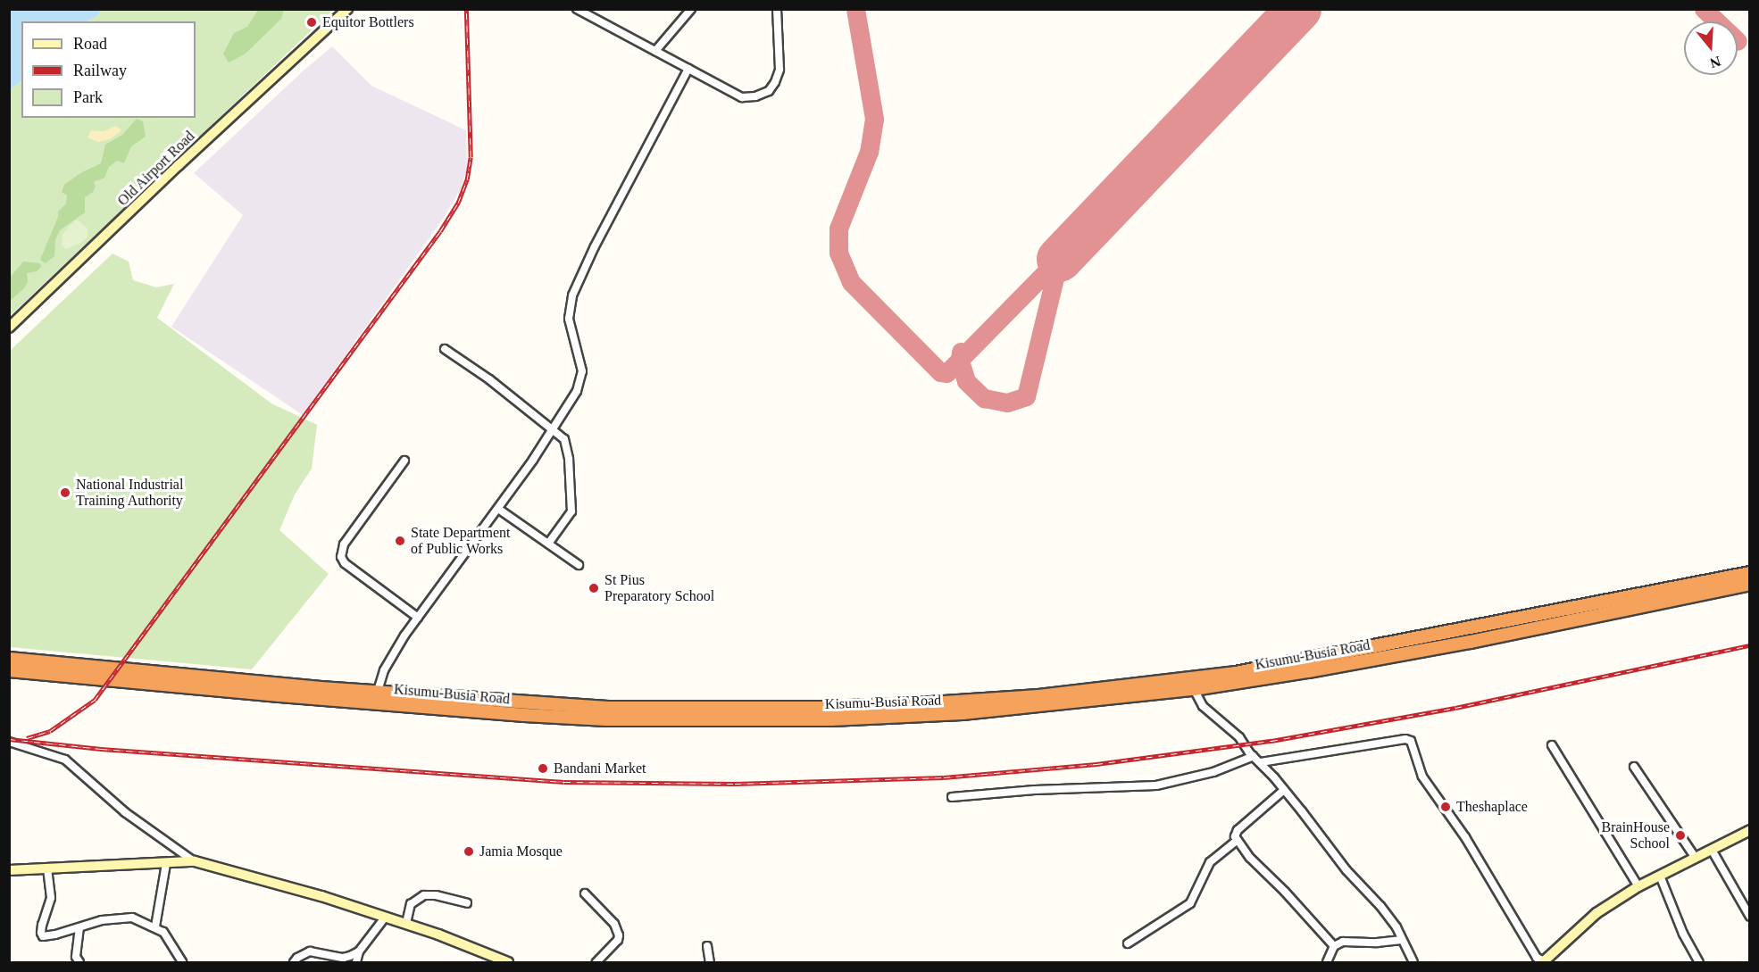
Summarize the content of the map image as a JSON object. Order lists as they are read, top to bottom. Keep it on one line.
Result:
{"streets":{"highway":["Kisumu-Busia Road"],"main road":["Old Airport Road"]},"places":["Equitor Bottlers","National Industrial Training Authority","State Department of Public Works","St Pius Preparatory School","Bandani Market","Theshaplace","BrainHouse School","Jamia Mosque"],"legend":["Road","Railway","Park"],"north":"bottom"}
